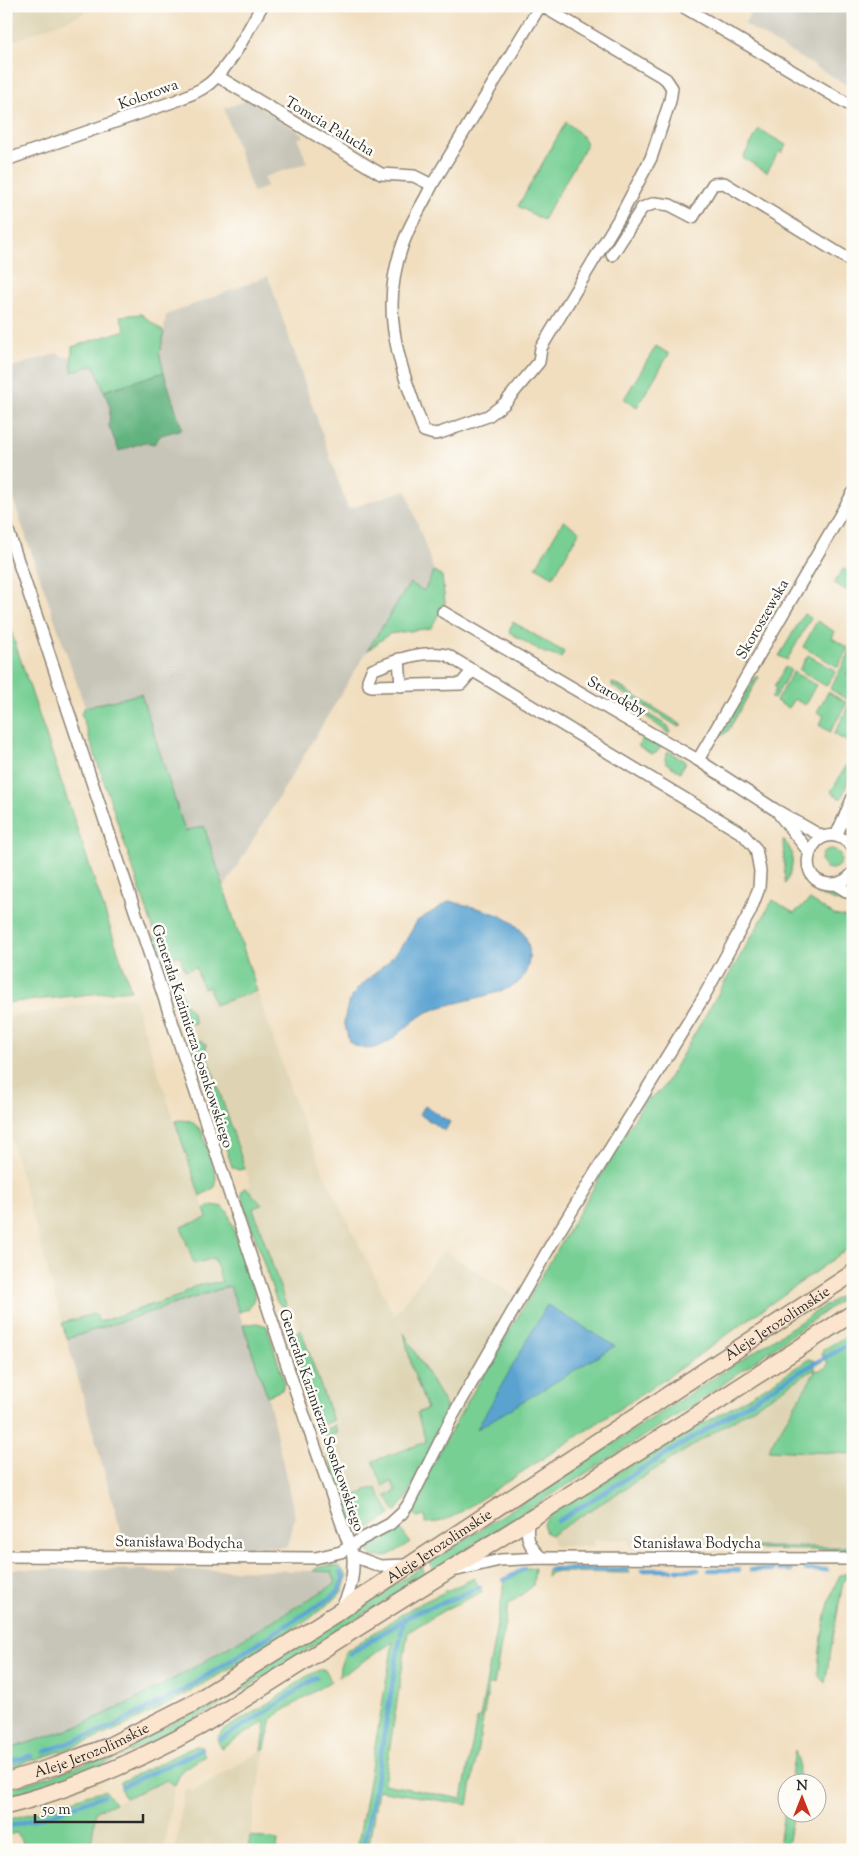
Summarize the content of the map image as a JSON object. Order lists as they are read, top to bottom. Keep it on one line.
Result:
{"streets":{"main road":["Aleje Jerozolimskie"],"street":["Kolorowa","Tomcia Palucha","Skoroszewska","Starodęby","Generała Kazimierza Sosnkowskiego","Stanisława Bodycha"]},"crossings":[["Kolorowa","Tomcia Palucha"],["Skoroszewska","Starodęby"],["Generała Kazimierza Sosnkowskiego","Aleje Jerozolimskie"],["Generała Kazimierza Sosnkowskiego","Stanisława Bodycha"],["Aleje Jerozolimskie","Stanisława Bodycha"]],"scale_bar":"50 m","north":"top"}
